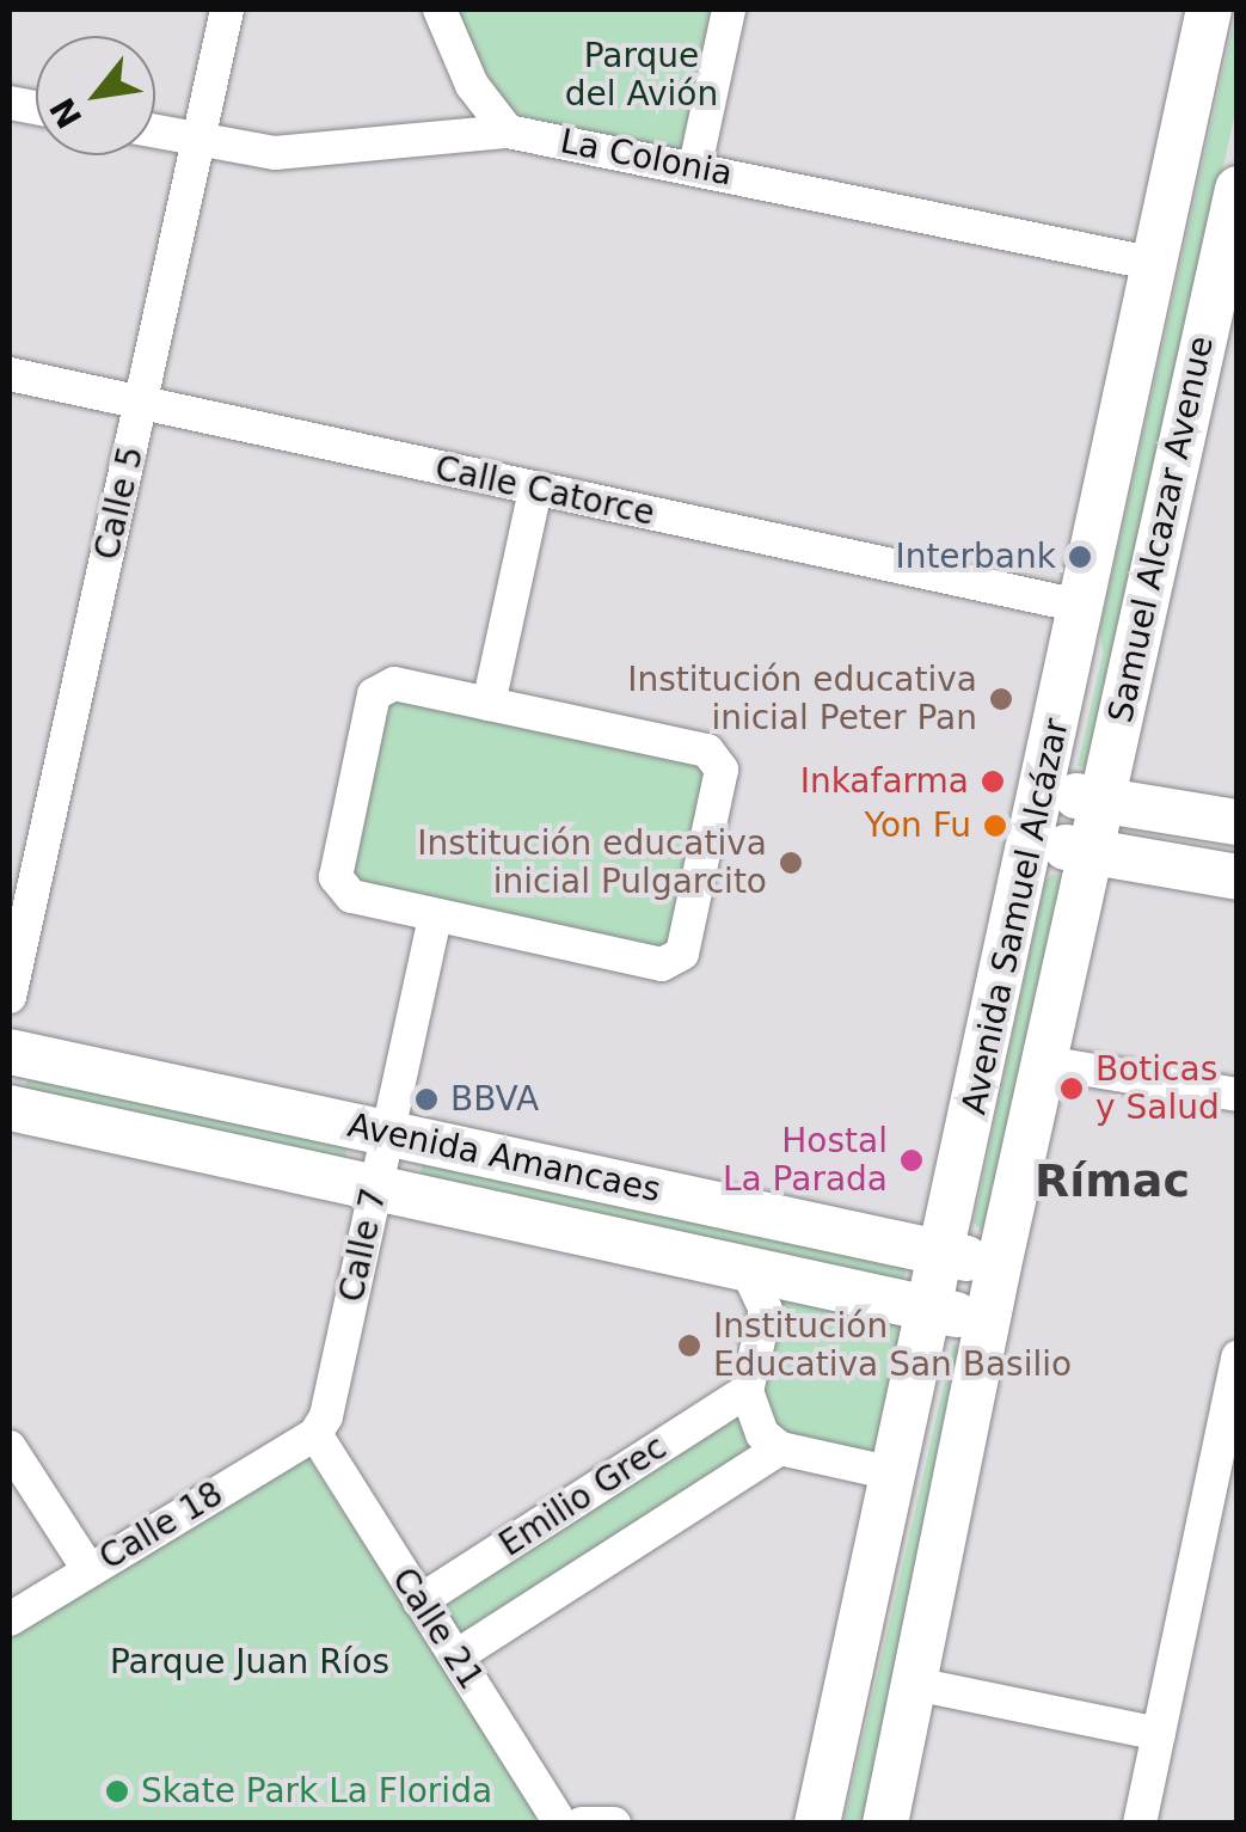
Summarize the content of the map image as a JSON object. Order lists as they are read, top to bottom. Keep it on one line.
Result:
{"streets":{"main road":["Samuel Alcazar Avenue","Avenida Samuel Alcázar","Avenida Amancaes"],"street":["La Colonia","Calle Catorce","Calle 5","Calle 7","Emilio Grec","Calle 18","Calle 21"]},"crossings":[["La Colonia","Calle 5"],["La Colonia","Avenida Samuel Alcázar"],["Calle Catorce","Calle 5"],["Calle Catorce","Avenida Samuel Alcázar"],["Samuel Alcazar Avenue","Avenida Samuel Alcázar"],["Avenida Samuel Alcázar","Avenida Amancaes"],["Avenida Amancaes","Calle 7"],["Calle 7","Calle 18"],["Calle 7","Calle 21"],["Emilio Grec","Calle 21"],["Calle 18","Calle 21"]],"districts":["Rímac"],"parks":["Parque del Avión","Parque Juan Ríos"],"places":["Interbank","Institución educativa inicial Peter Pan","Inkafarma","Yon Fu","Institución educativa inicial Pulgarcito","Boticas y Salud","BBVA","Hostal La Parada","Institución Educativa San Basilio","Skate Park La Florida"],"north":"bottom left"}
